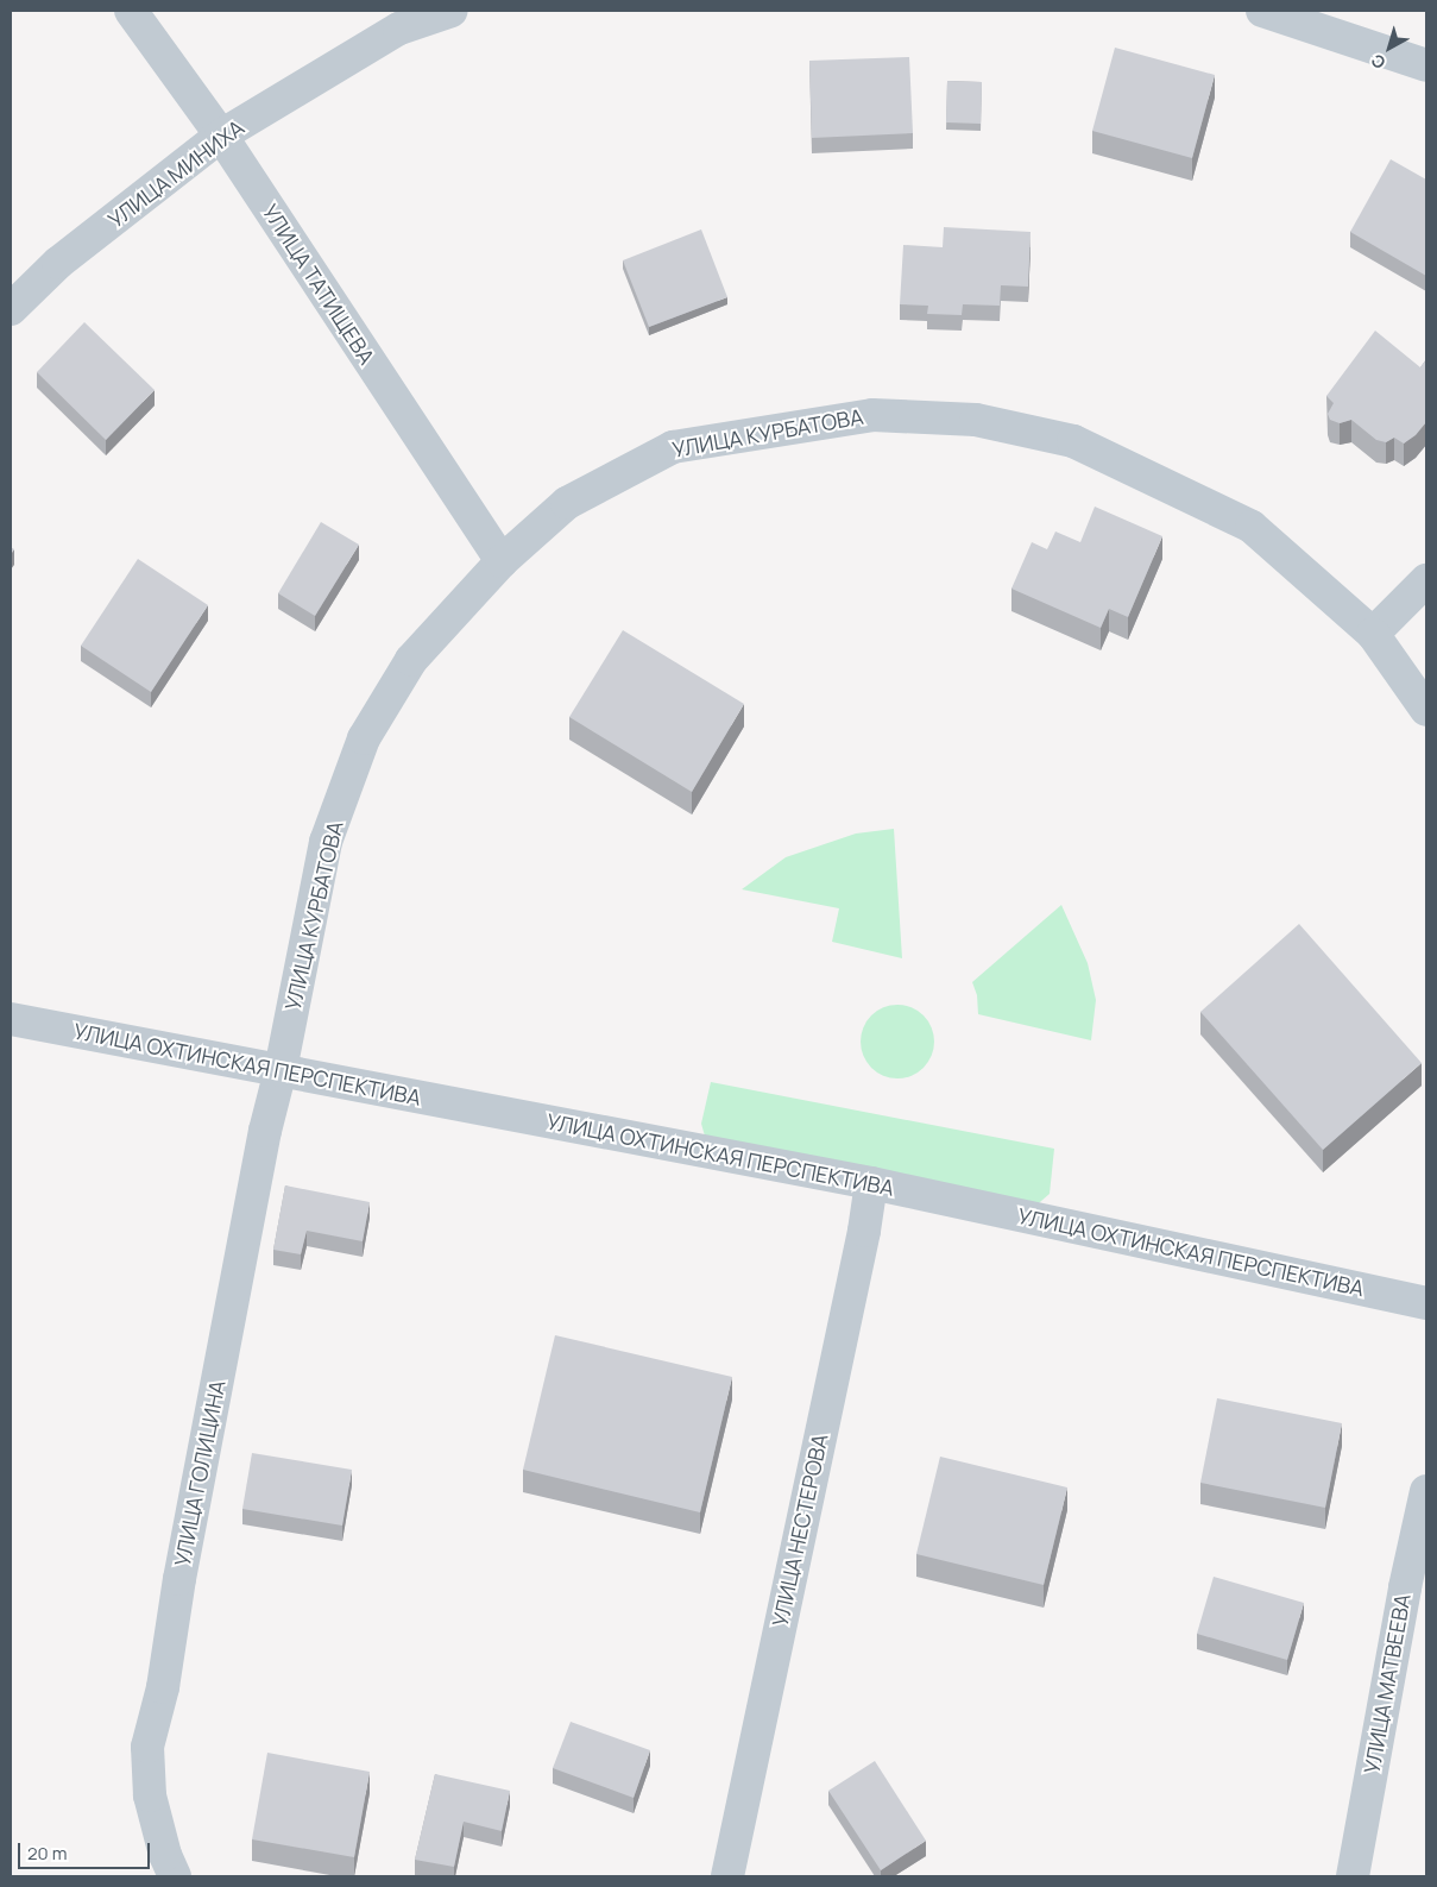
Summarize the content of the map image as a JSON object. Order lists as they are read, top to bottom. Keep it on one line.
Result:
{"streets":{"street":["УЛИЦА МИНИХА","УЛИЦА ТАТИЩЕВА","УЛИЦА КУРБАТОВА","УЛИЦА ОХТИНСКАЯ ПЕРСПЕКТИВА","УЛИЦА ГОЛИЦИНА","УЛИЦА НЕСТЕРОВА","УЛИЦА МАТВЕЕВА"]},"crossings":[["УЛИЦА МИНИХА","УЛИЦА ТАТИЩЕВА"],["УЛИЦА ТАТИЩЕВА","УЛИЦА КУРБАТОВА"],["УЛИЦА КУРБАТОВА","УЛИЦА ОХТИНСКАЯ ПЕРСПЕКТИВА"],["УЛИЦА КУРБАТОВА","УЛИЦА ГОЛИЦИНА"],["УЛИЦА ОХТИНСКАЯ ПЕРСПЕКТИВА","УЛИЦА ГОЛИЦИНА"],["УЛИЦА ОХТИНСКАЯ ПЕРСПЕКТИВА","УЛИЦА НЕСТЕРОВА"]],"scale_bar":"20 m","north":"bottom left"}
